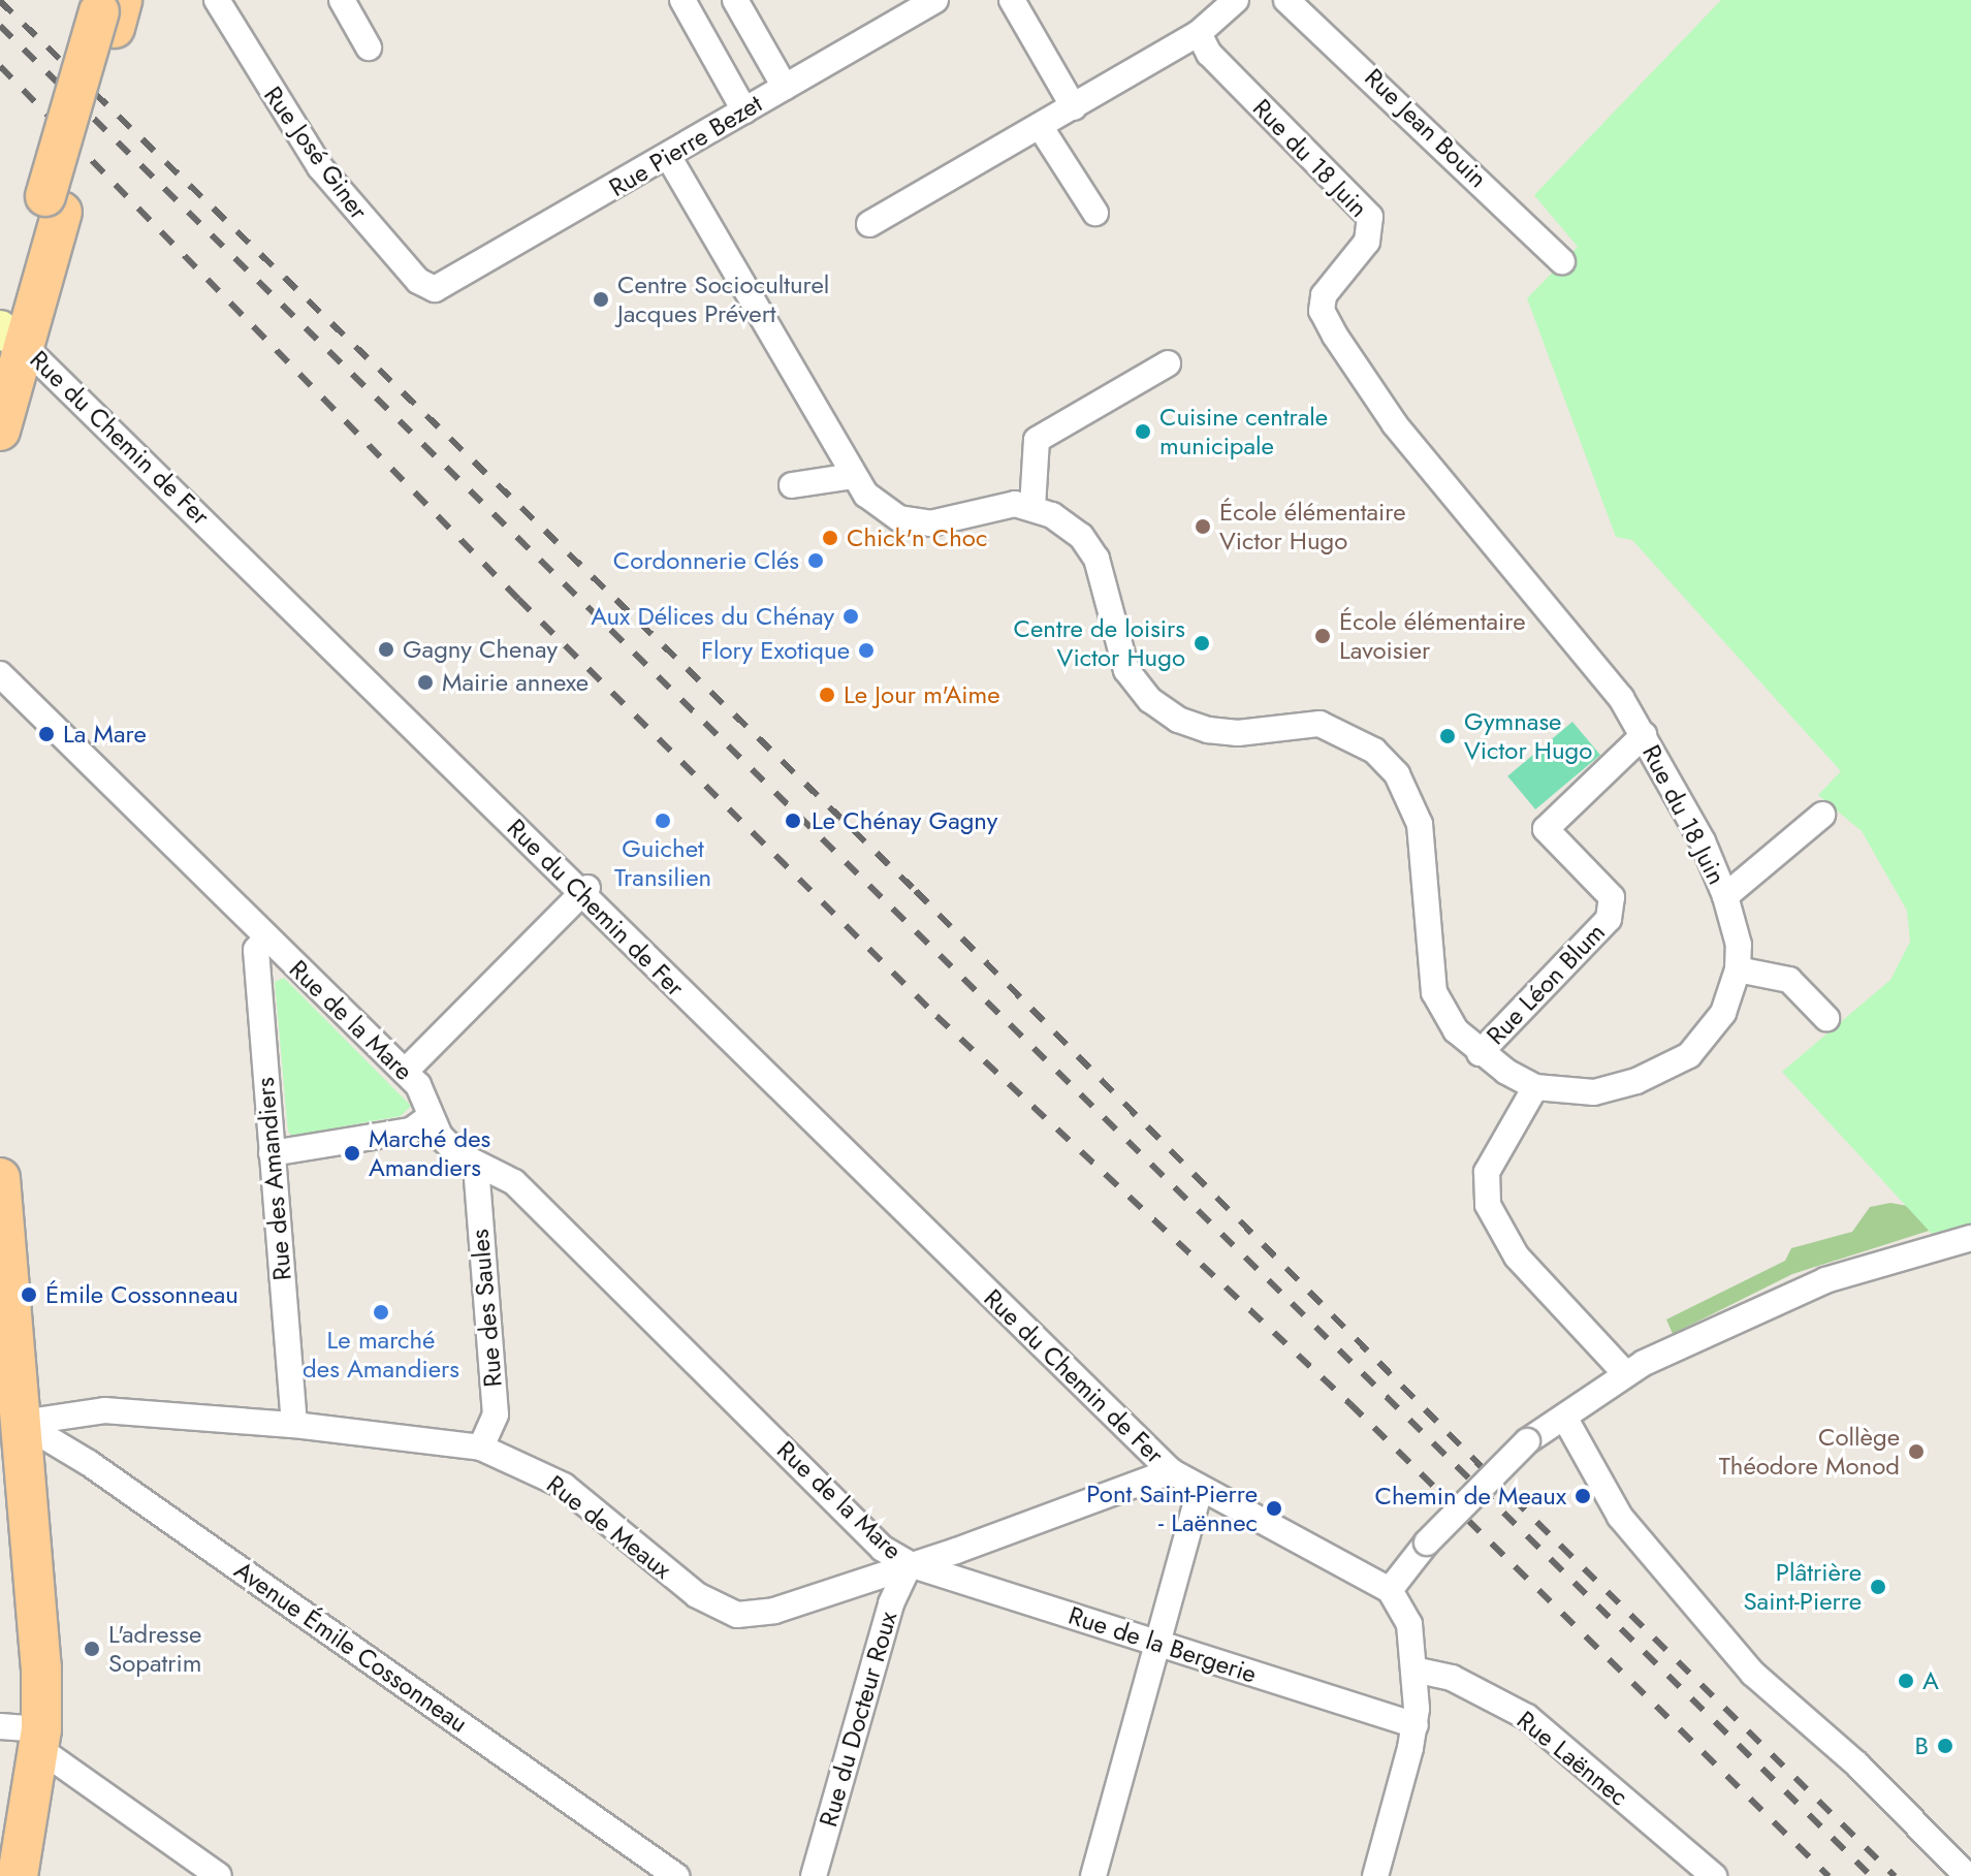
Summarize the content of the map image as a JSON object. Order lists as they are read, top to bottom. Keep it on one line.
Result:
{"streets":{"street":["Rue Jean Bouin","Rue Pierre Bezet","Rue José Giner","Rue du 18 Juin","Rue du Chemin de Fer","Rue Léon Blum","Rue de la Mare","Rue des Amandiers","Rue des Saules","Rue de Meaux","Rue de la Bergerie","Avenue Émile Cossonneau","Rue du Docteur Roux","Rue Laënnec"]},"crossings":[["Rue Pierre Bezet","Rue José Giner"],["Rue du 18 Juin","Rue Léon Blum"],["Rue du Chemin de Fer","Rue de Meaux"],["Rue de la Mare","Rue des Amandiers"],["Rue de la Mare","Rue des Saules"],["Rue de la Mare","Rue de Meaux"],["Rue de la Mare","Rue de la Bergerie"],["Rue de la Mare","Rue du Docteur Roux"],["Rue des Amandiers","Rue de Meaux"],["Rue des Saules","Rue de Meaux"],["Rue de Meaux","Rue de la Bergerie"],["Rue de Meaux","Avenue Émile Cossonneau"],["Rue de Meaux","Rue du Docteur Roux"],["Rue de la Bergerie","Rue du Docteur Roux"]],"places":["Centre Socioculturel Jacques Prévert","Cuisine centrale municipale","École élémentaire Victor Hugo","Chick'n Choc","Cordonnerie Clés","Aux Délices du Chénay","École élémentaire Lavoisier","Centre de loisirs Victor Hugo","Gagny Chenay","Flory Exotique","Mairie annexe","Le Jour m'Aime","La Mare","Gymnase Victor Hugo","Guichet Transilien","Le Chénay Gagny","Marché des Amandiers","Émile Cossonneau","Le marché des Amandiers","Collège Théodore Monod","Chemin de Meaux","Pont Saint-Pierre - Laënnec","Plâtrière Saint-Pierre","L'adresse Sopatrim","A","B"]}
